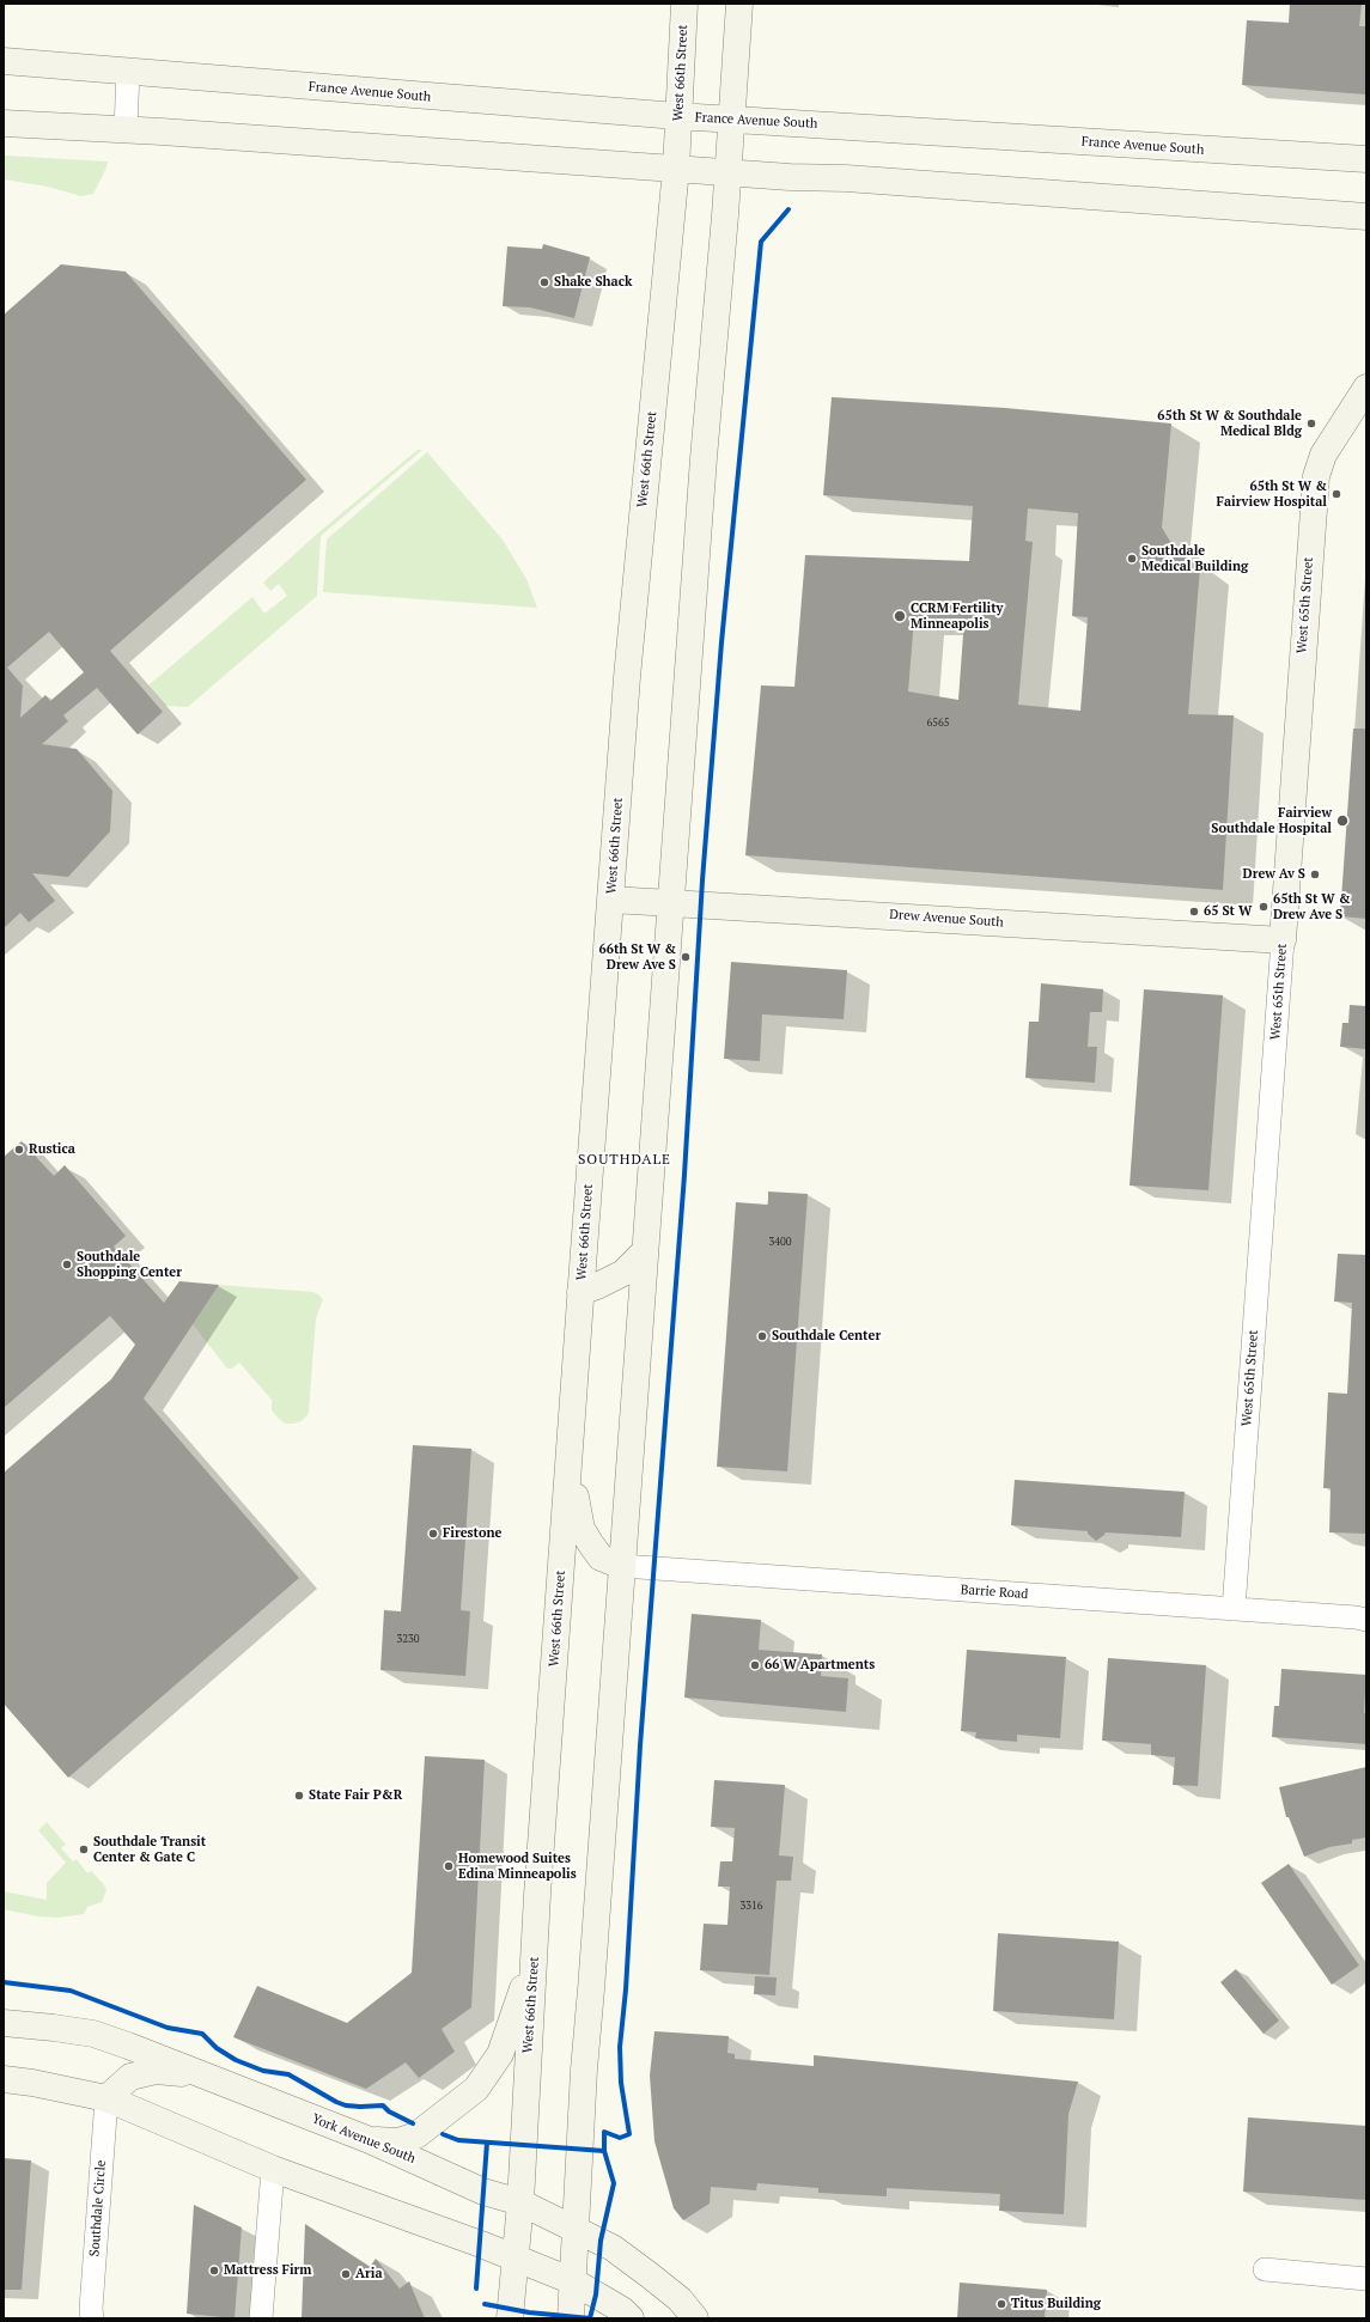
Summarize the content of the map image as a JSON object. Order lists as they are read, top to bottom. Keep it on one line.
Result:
{"streets":{"main road":["West 66th Street","France Avenue South","West 65th Street","Drew Avenue South","York Avenue South"],"street":["Barrie Road","Southdale Circle"]},"crossings":[["West 66th Street","France Avenue South"],["West 66th Street","Drew Avenue South"],["West 66th Street","York Avenue South"],["West 65th Street","Drew Avenue South"],["West 65th Street","Barrie Road"]],"districts":["SOUTHDALE"],"places":["Shake Shack","65th St W & Southdale Medical Bldg","65th St W & Fairview Hospital","Southdale Medical Building","CCRM Fertility Minneapolis","Fairview Southdale Hospital","Drew Av S","65th St W & Drew Ave S","65 St W","66th St W & Drew Ave S","Rustica","Southdale Shopping Center","Southdale Center","Firestone","66 W Apartments","State Fair P&R","Southdale Transit Center & Gate C","Homewood Suites Edina Minneapolis","Mattress Firm","Aria","Titus Building"],"house_numbers":["6565","3400","3230","3316"]}
